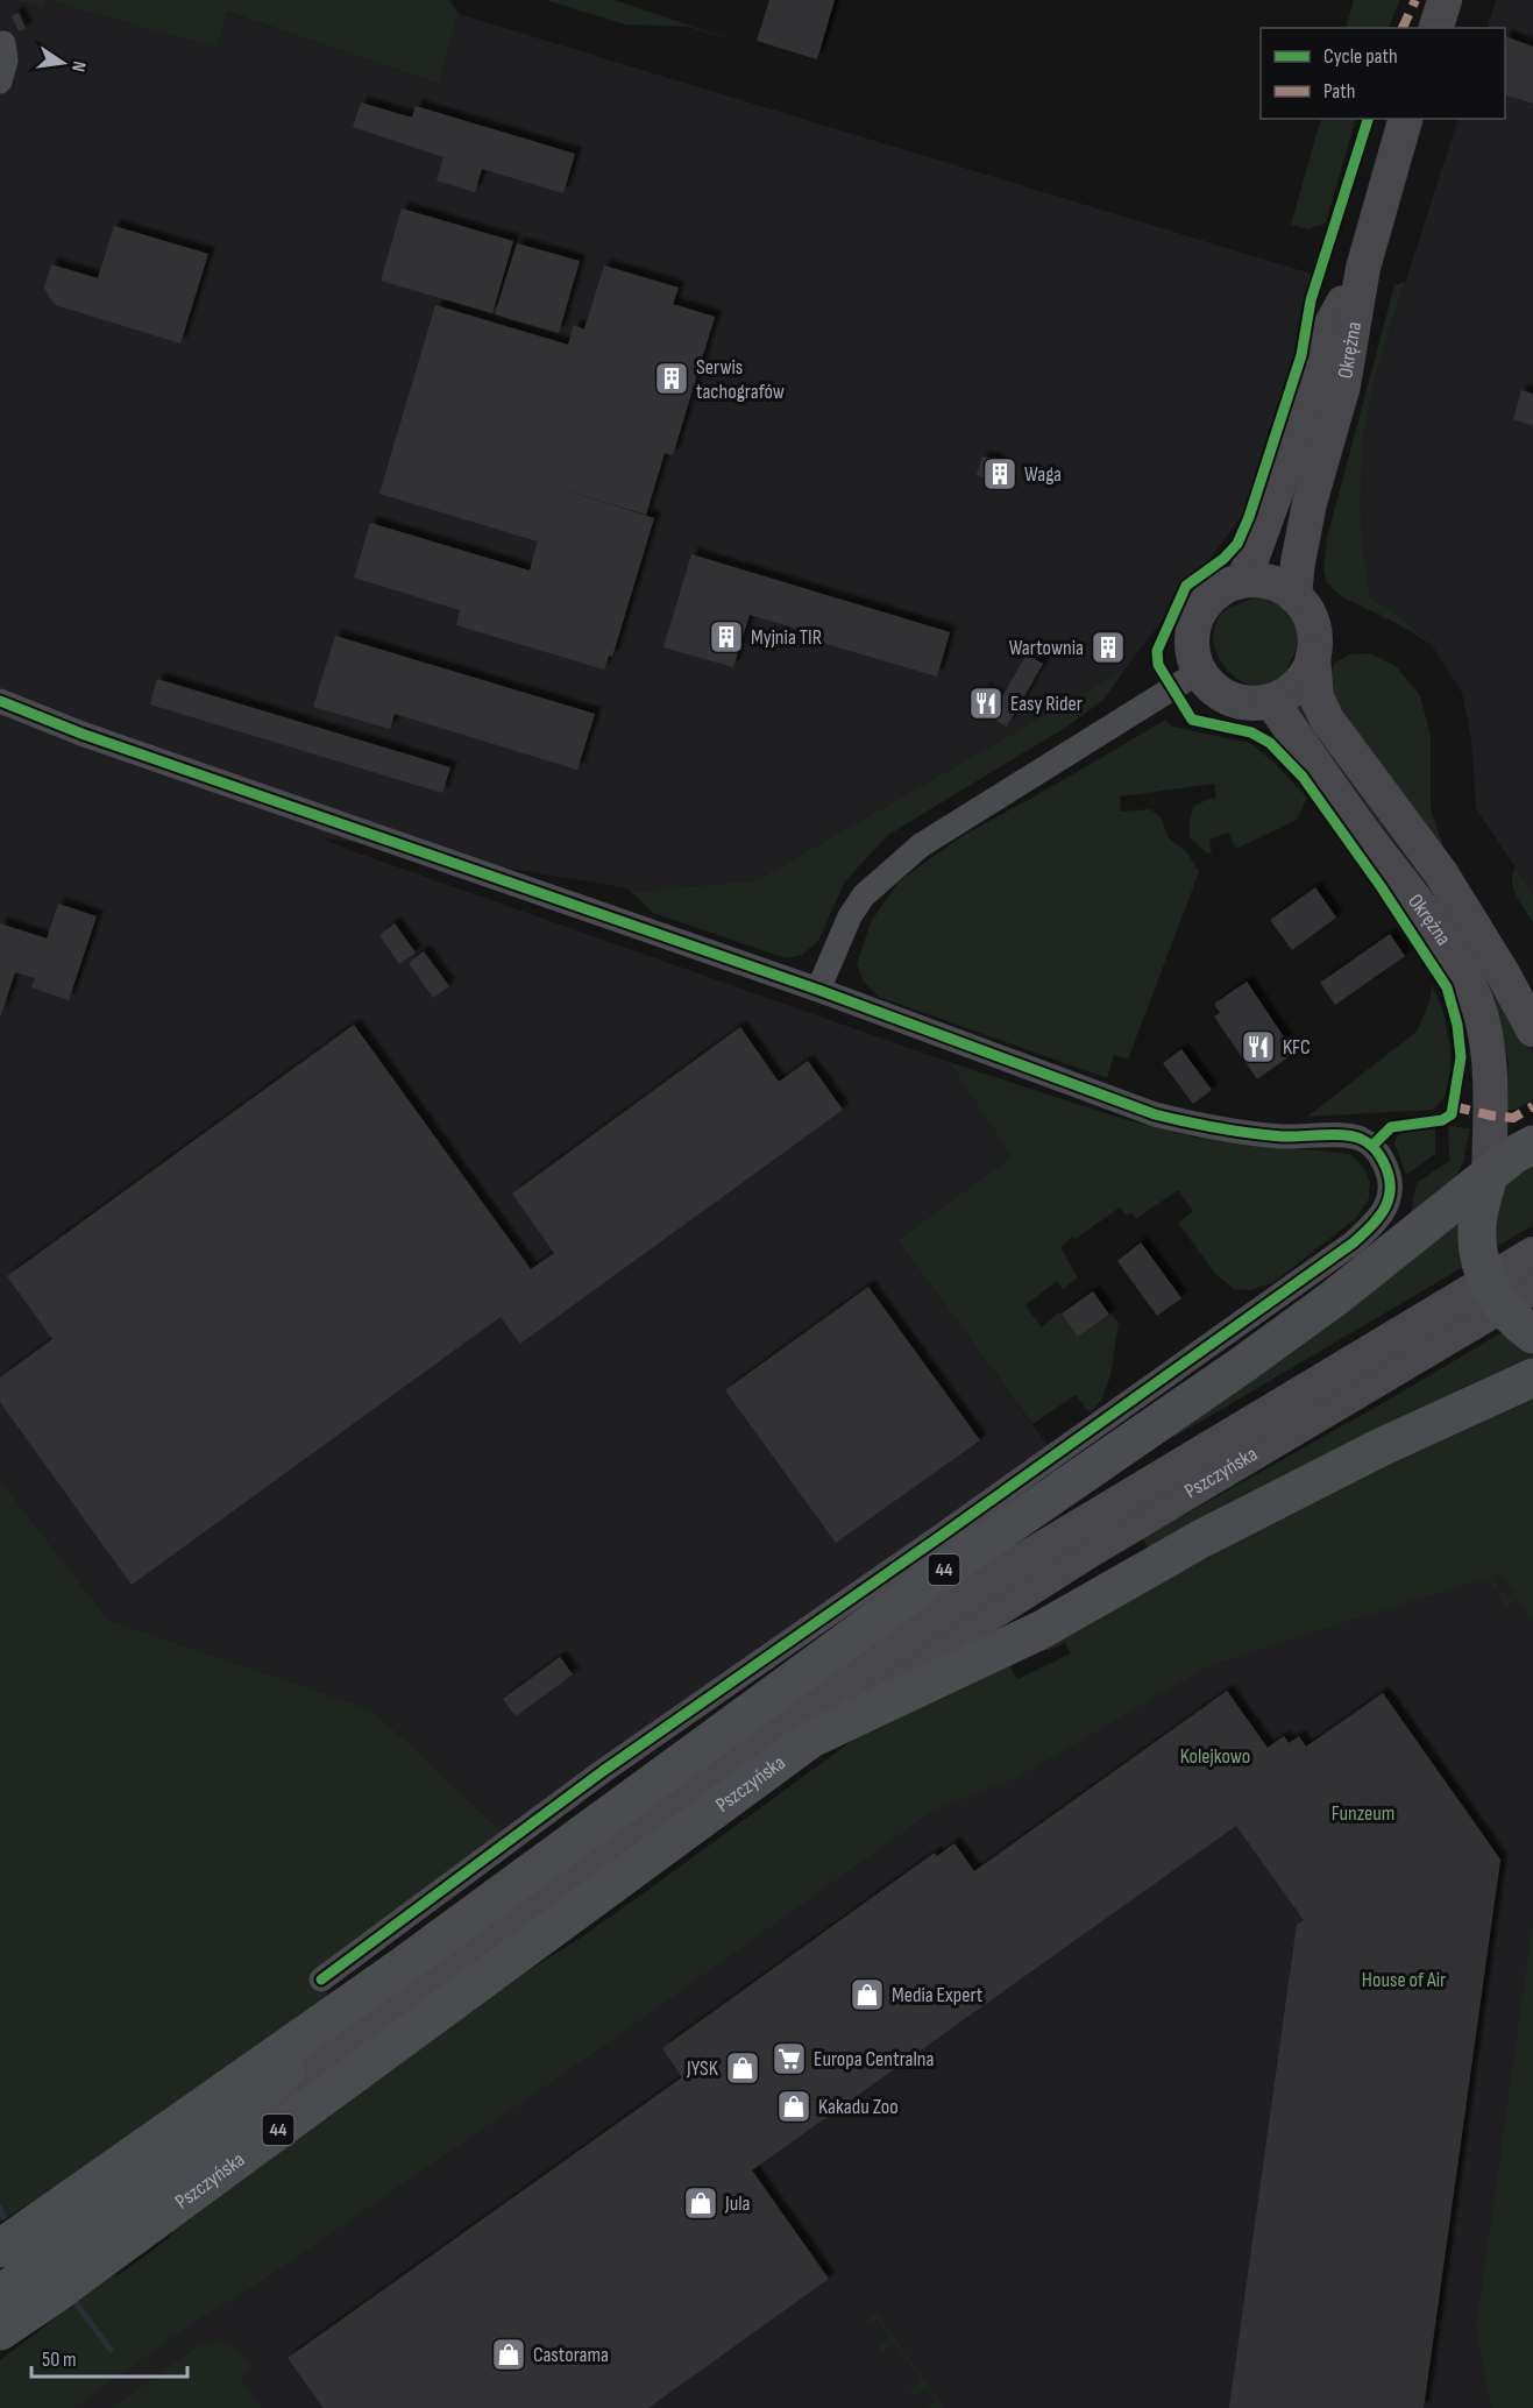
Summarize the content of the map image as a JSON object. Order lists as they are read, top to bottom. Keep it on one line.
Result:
{"streets":{"main road":["Okrężna","Pszczyńska","44"]},"crossings":[["Okrężna","44"],["Pszczyńska","44"]],"parks":["Kolejkowo","Funzeum","House of Air"],"places":{"building":["Serwis tachografów","Waga","Myjnia TIR","Wartownia"],"restaurant":["Easy Rider","KFC"],"shop":["Media Expert","JYSK","Kakadu Zoo","Jula","Castorama"],"supermarket":["Europa Centralna"]},"legend":["Cycle path","Path"],"scale_bar":"50 m","north":"right"}
